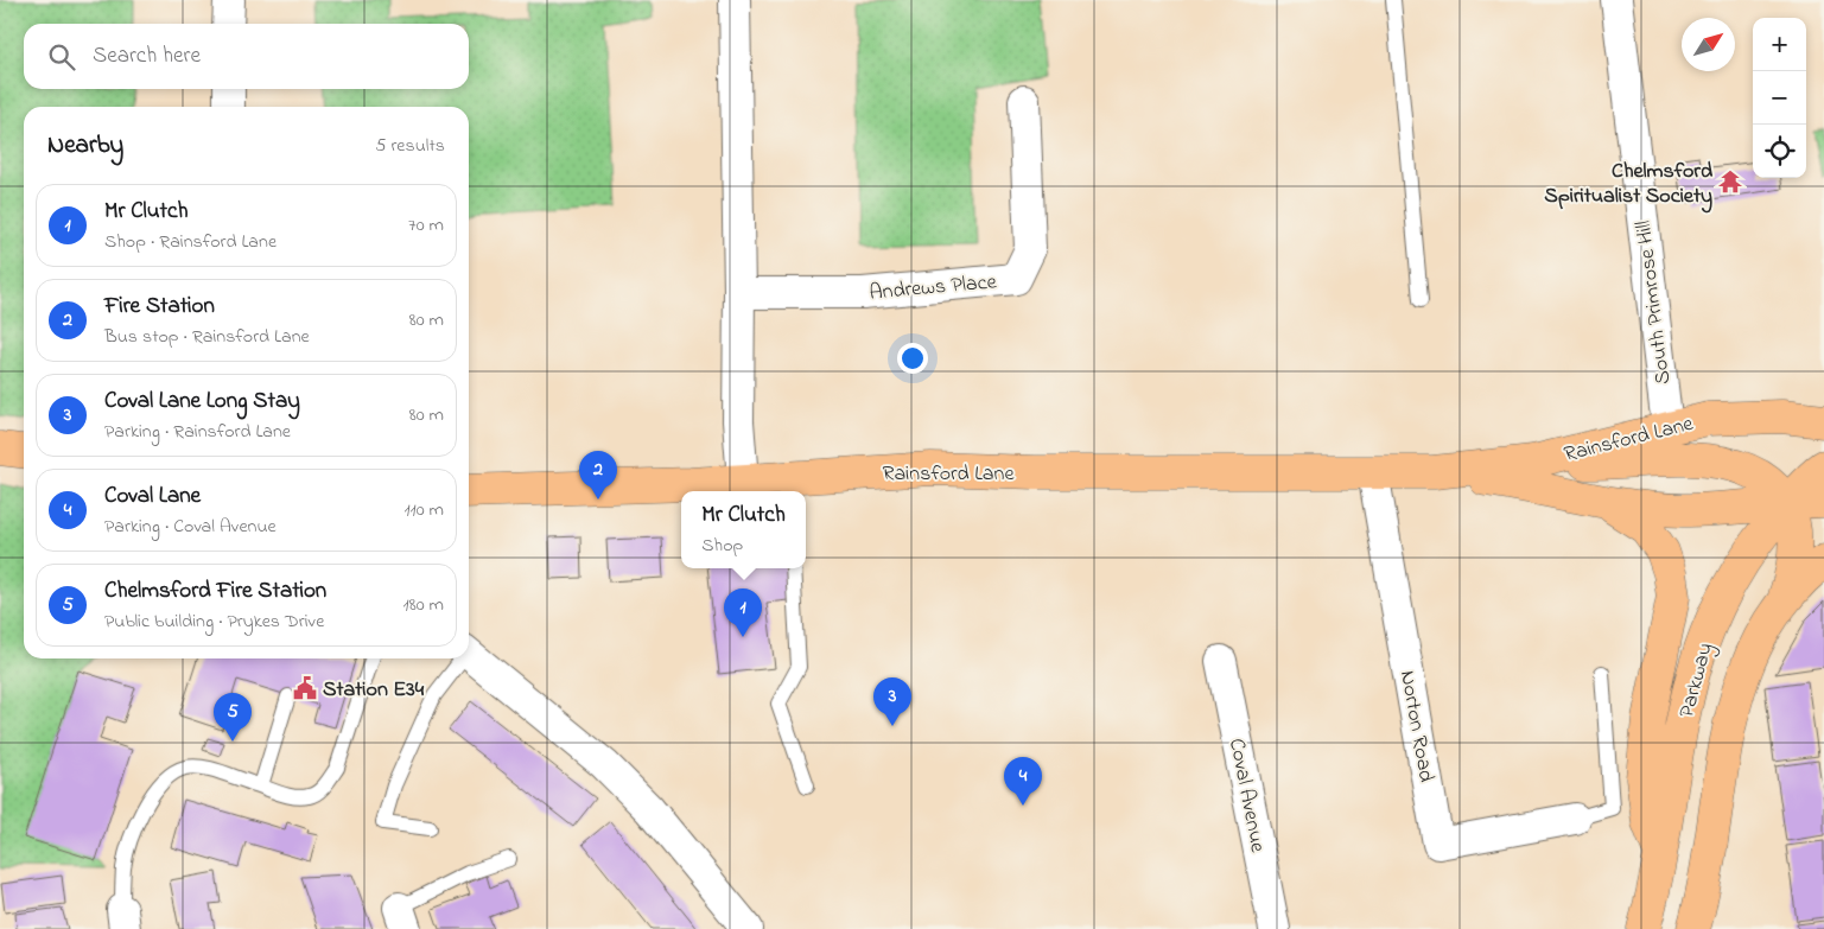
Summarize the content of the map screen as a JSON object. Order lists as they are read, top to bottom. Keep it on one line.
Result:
{"streets":{"main road":["Rainsford Lane","Parkway"],"street":["Andrews Place","South Primrose Hill","Norton Road","Coval Avenue"]},"crossings":[["South Primrose Hill","Rainsford Lane"],["Rainsford Lane","Parkway"],["Rainsford Lane","Norton Road"]],"places":{"temple":["Chelmsford Spiritualist Society"],"public building":["Station E34"]},"north":"top right","page":{"map_buttons":["+","−"],"search":"Search here","heading":["Nearby","5 results"],"list":[{"mark":"1","name":"Mr Clutch","note":"Shop · Rainsford Lane","value":"70 m"},{"mark":"2","name":"Fire Station","note":"Bus stop · Rainsford Lane","value":"80 m"},{"mark":"3","name":"Coval Lane Long Stay","note":"Parking · Rainsford Lane","value":"80 m"},{"mark":"4","name":"Coval Lane","note":"Parking · Coval Avenue","value":"110 m"},{"mark":"5","name":"Chelmsford Fire Station","note":"Public building · Prykes Drive","value":"180 m"}],"pins":["2","1","3","5","4"],"popup":["Mr Clutch","Shop"]}}
